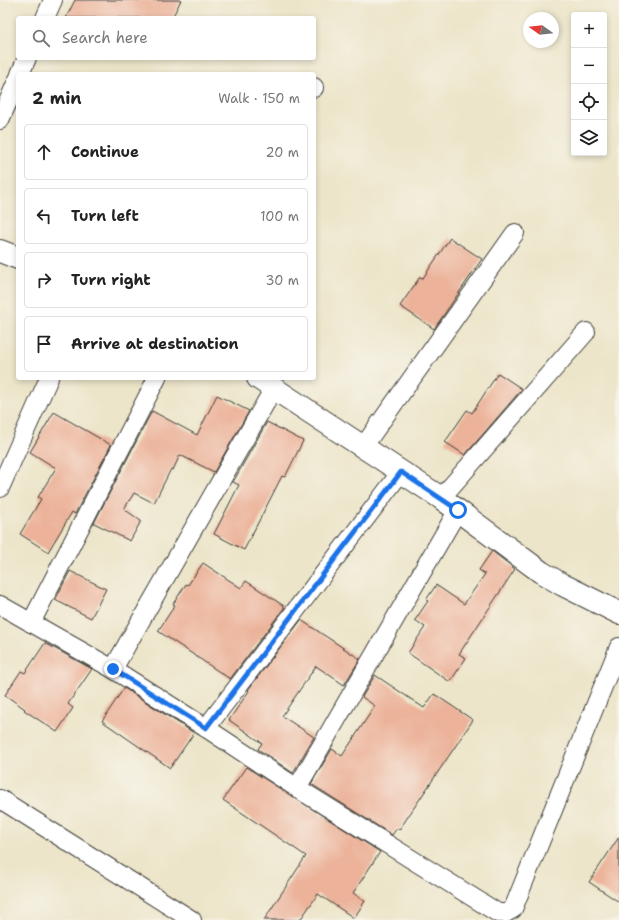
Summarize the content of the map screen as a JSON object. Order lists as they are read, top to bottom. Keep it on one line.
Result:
{"north":"left","page":{"map_buttons":["+","−"],"search":"Search here","heading":["2 min","Walk · 150 m"],"list":[["Continue","20 m"],["Turn left","100 m"],["Turn right","30 m"],"Arrive at destination"]}}
